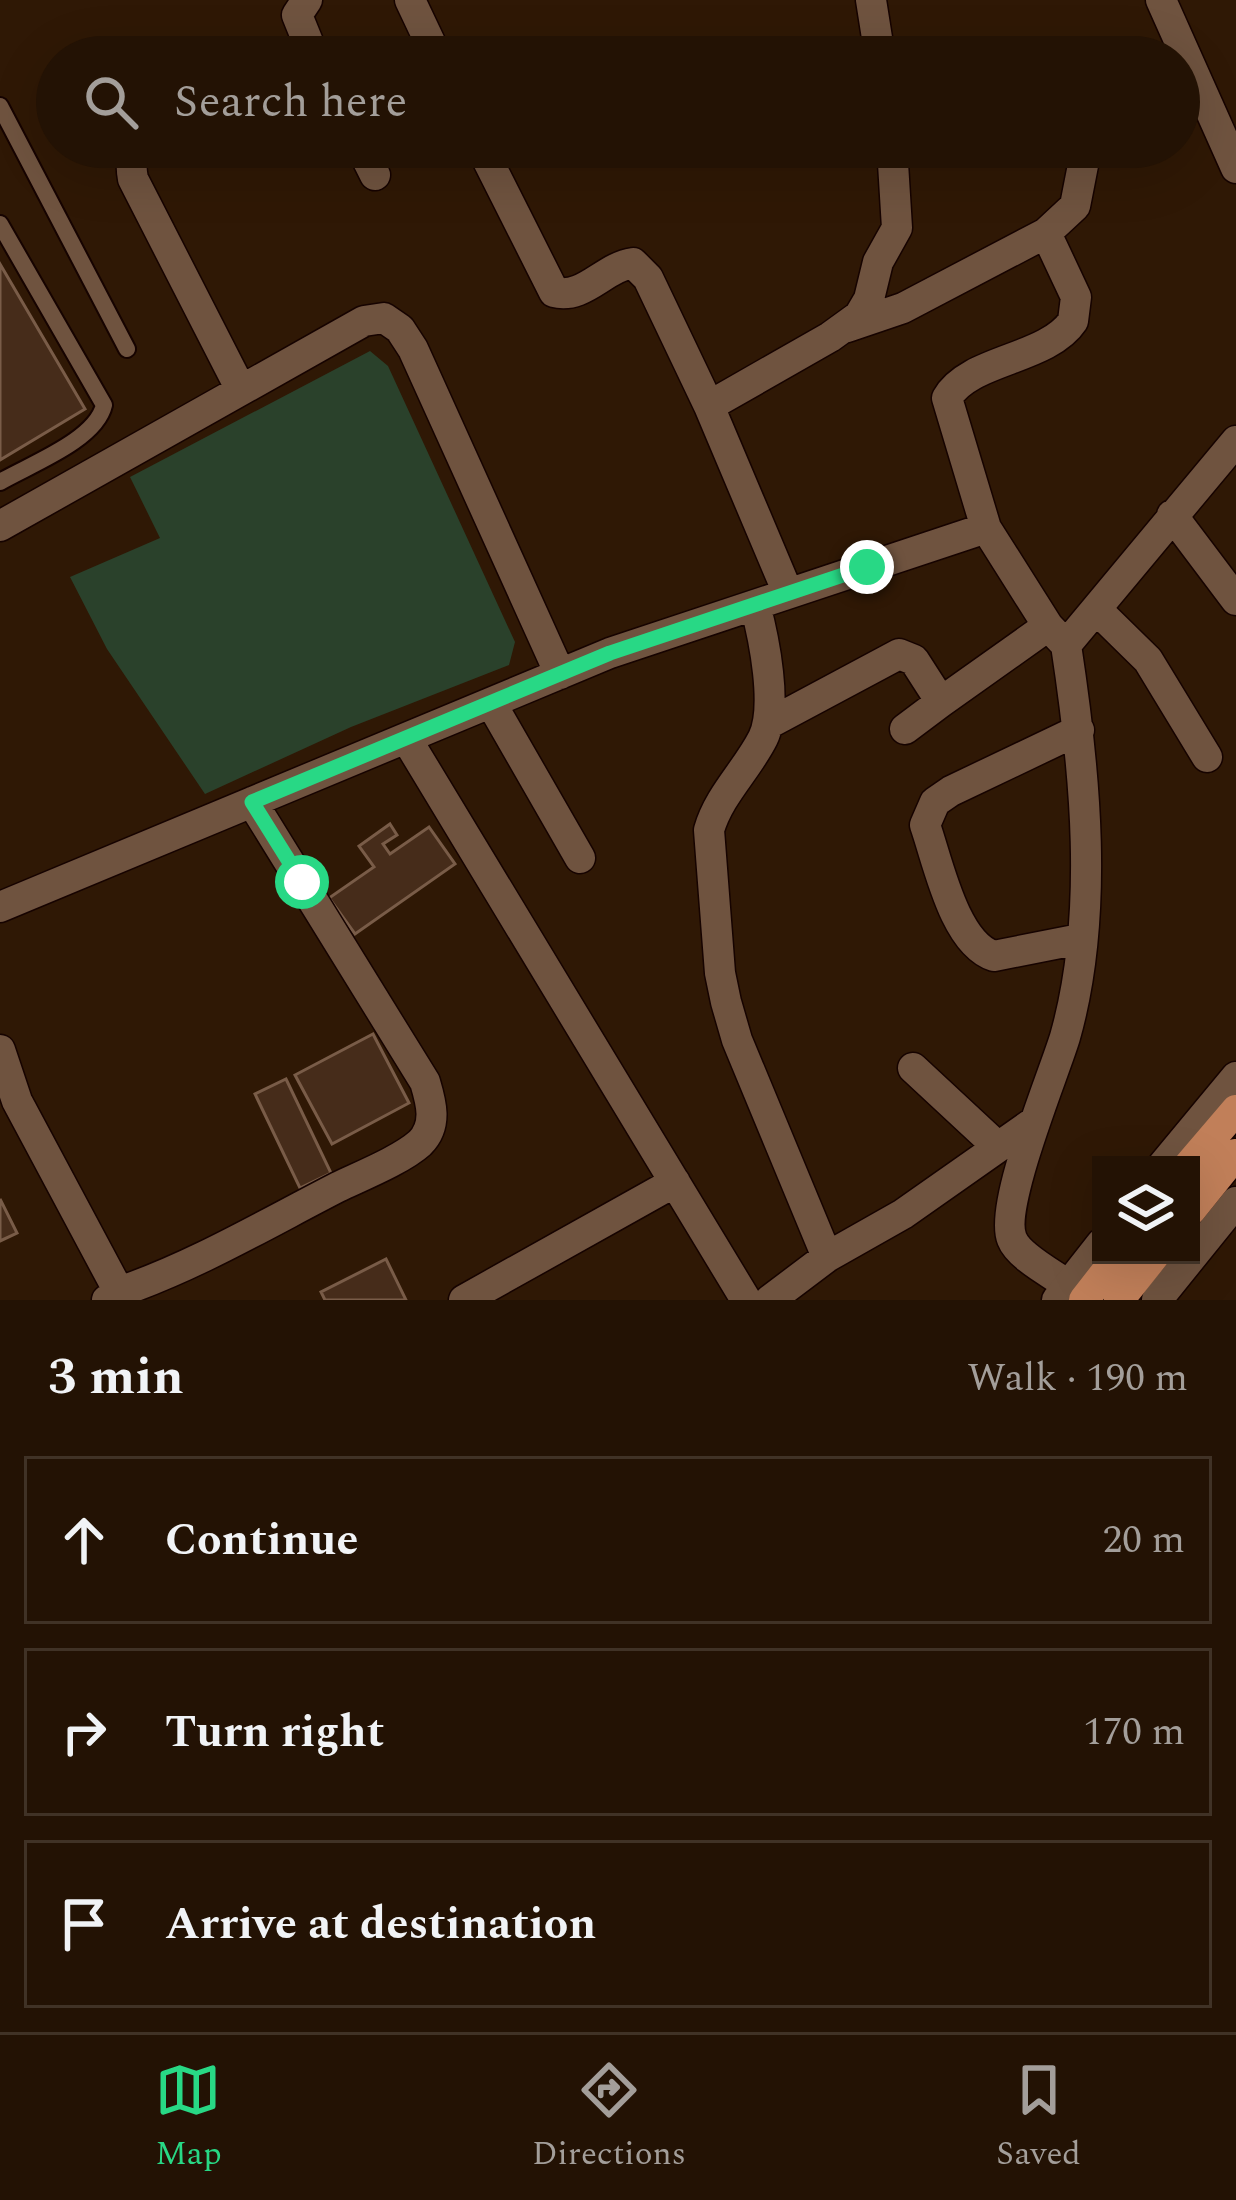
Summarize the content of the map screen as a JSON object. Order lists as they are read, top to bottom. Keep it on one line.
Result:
{"page":{"search":"Search here","heading":["3 min","Walk · 190 m"],"list":[["Continue","20 m"],["Turn right","170 m"],"Arrive at destination"],"nav":["Map","Directions","Saved"]}}
